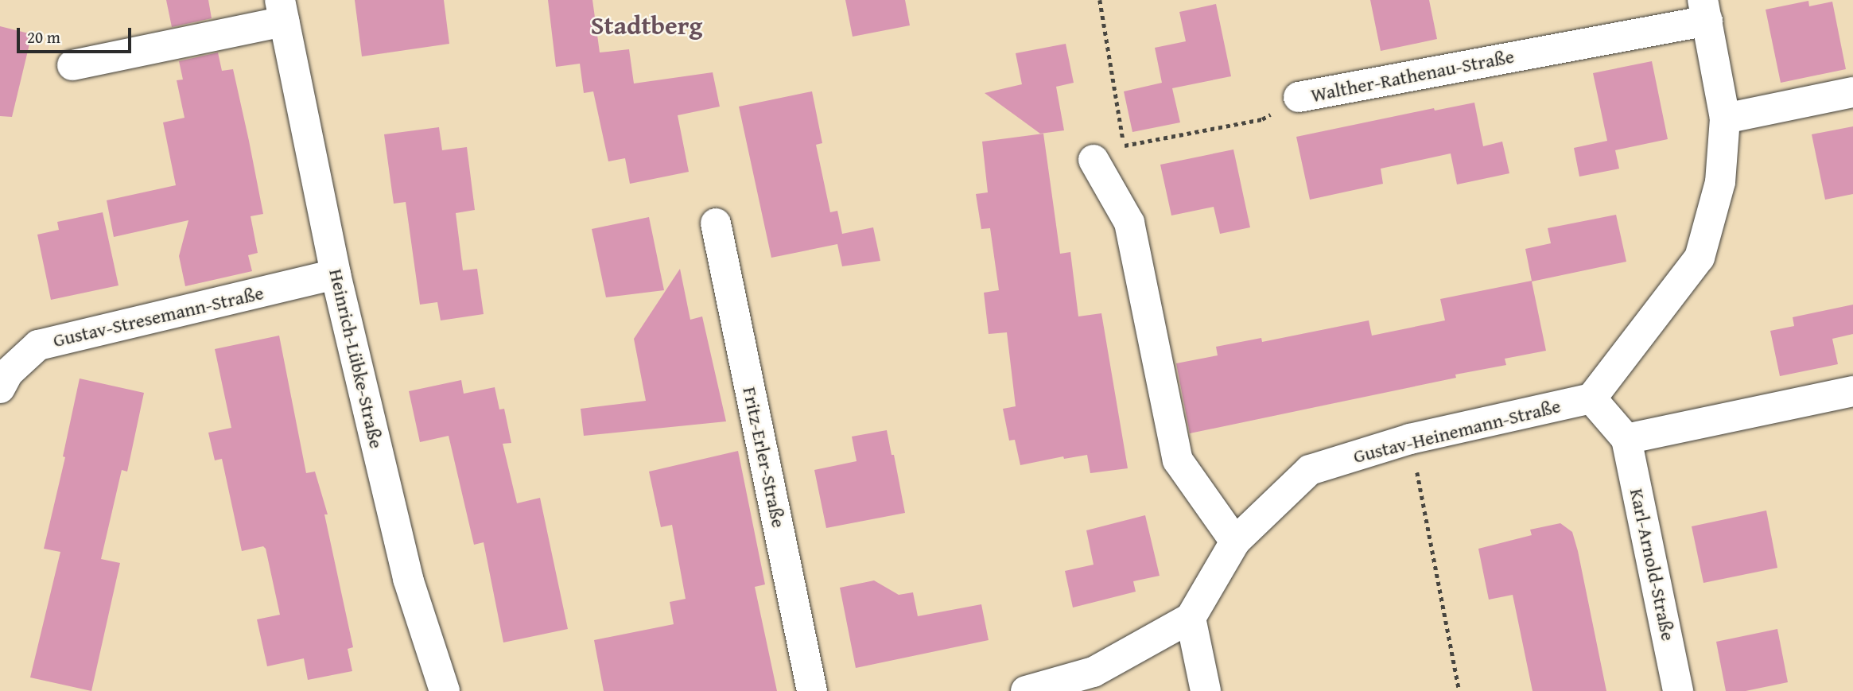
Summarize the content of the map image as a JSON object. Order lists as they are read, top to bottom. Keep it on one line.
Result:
{"streets":{"street":["Walther-Rathenau-Straße","Gustav-Stresemann-Straße","Heinrich-Lübke-Straße","Gustav-Heinemann-Straße","Fritz-Erler-Straße","Karl-Arnold-Straße"]},"crossings":[["Gustav-Stresemann-Straße","Heinrich-Lübke-Straße"],["Gustav-Heinemann-Straße","Karl-Arnold-Straße"]],"districts":["Stadtberg"],"scale_bar":"20 m"}
